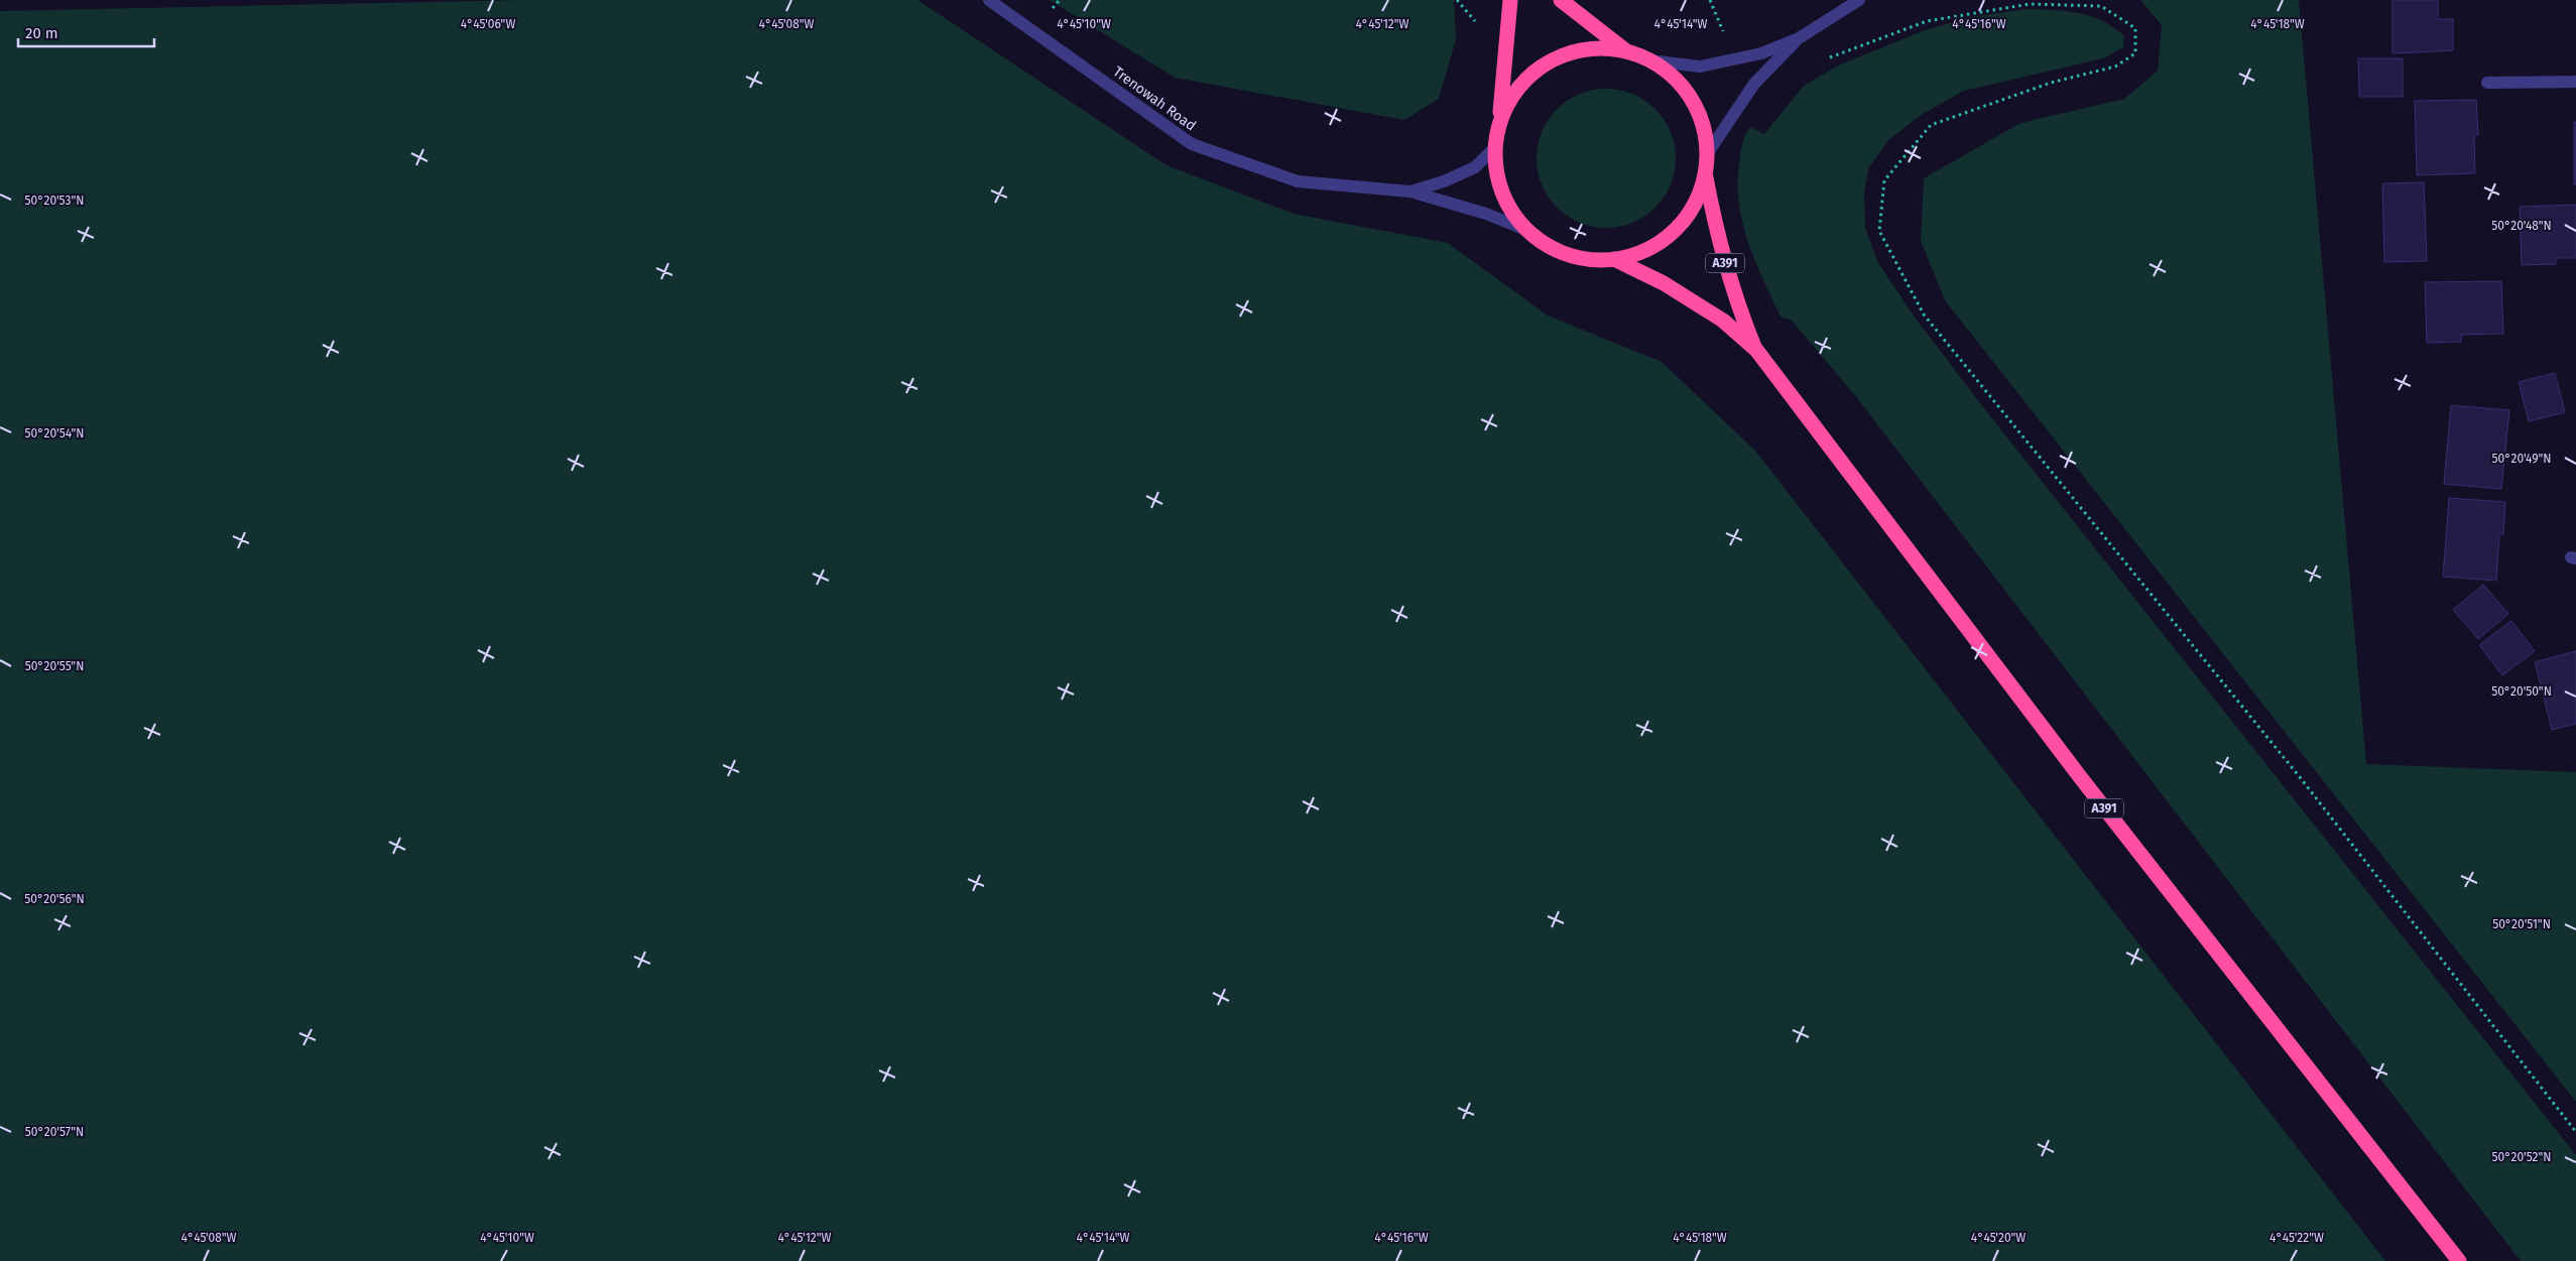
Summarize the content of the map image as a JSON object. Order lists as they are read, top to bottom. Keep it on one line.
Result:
{"streets":{"highway":["A391"],"street":["Trenowah Road"]},"scale_bar":"20 m","coordinates":["4°45'06\"W","4°45'08\"W","4°45'10\"W","4°45'12\"W","4°45'14\"W","4°45'16\"W","4°45'18\"W","50°20'53\"N","50°20'48\"N","50°20'54\"N","50°20'49\"N","50°20'55\"N","50°20'50\"N","50°20'56\"N","50°20'51\"N","50°20'57\"N","50°20'52\"N","4°45'20\"W","4°45'22\"W"]}
